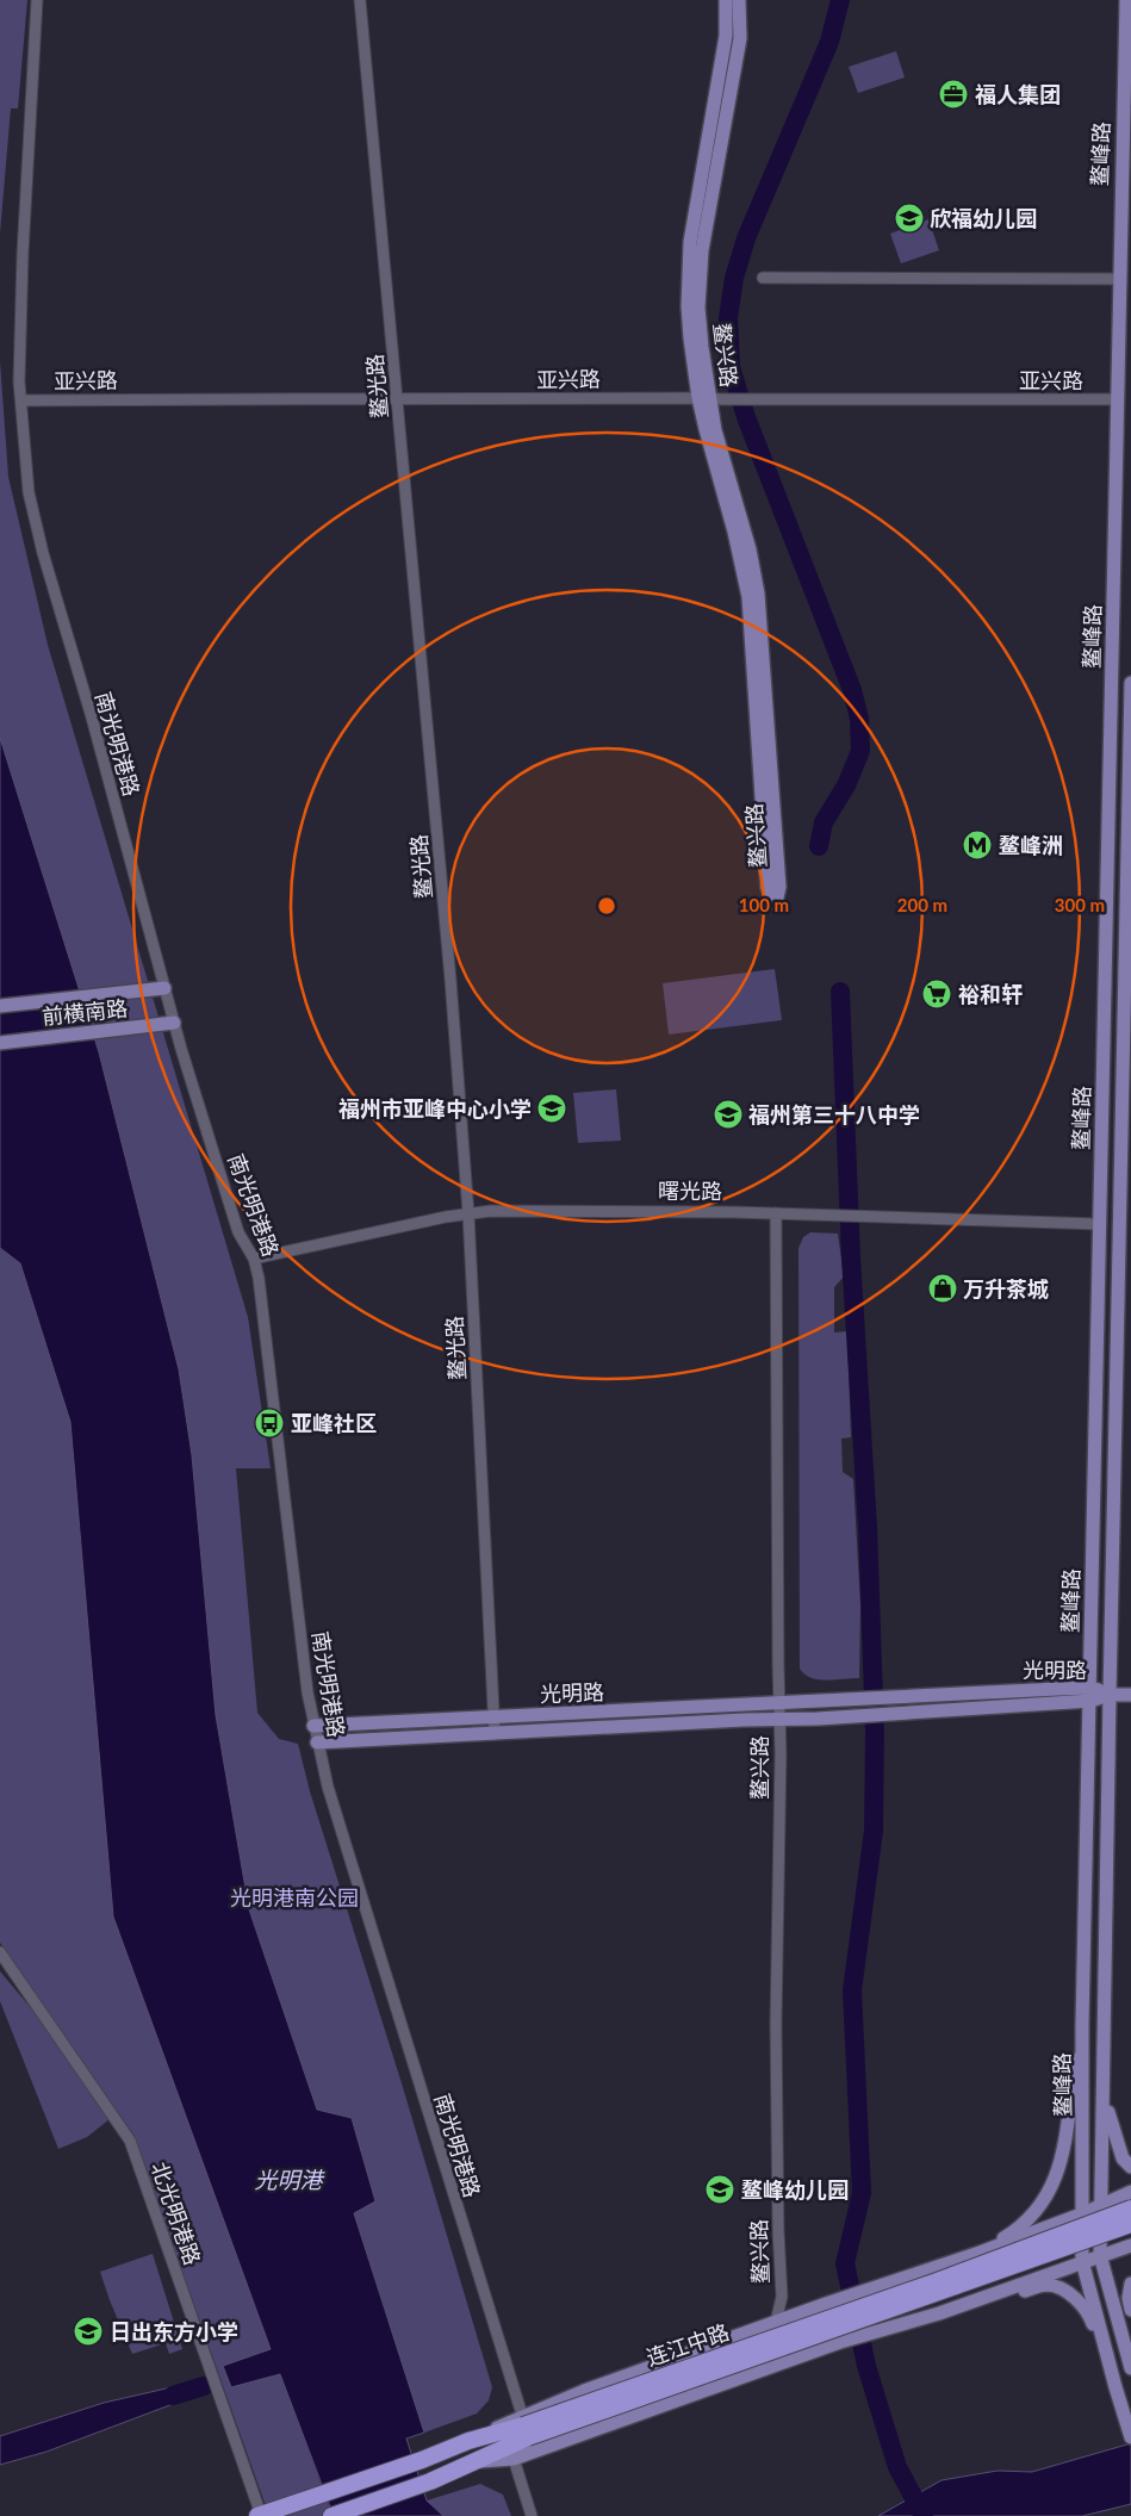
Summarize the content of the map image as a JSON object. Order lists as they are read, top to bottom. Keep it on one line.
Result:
{"streets":{"highway":["连江中路"],"main road":["鳌峰路","鳌兴路","前横南路","曙光路","光明路"],"street":["亚兴路","鳌光路","南光明港路","北光明港路"]},"crossings":[["鳌峰路","亚兴路"],["鳌峰路","曙光路"],["鳌峰路","光明路"],["鳌兴路","亚兴路"],["鳌兴路","曙光路"],["鳌兴路","光明路"],["亚兴路","鳌光路"],["亚兴路","南光明港路"],["鳌光路","曙光路"],["鳌光路","光明路"],["南光明港路","前横南路"],["南光明港路","曙光路"],["南光明港路","光明路"],["南光明港路","连江中路"],["北光明港路","连江中路"]],"water":["光明港"],"parks":["光明港南公园"],"places":{"office":["福人集团"],"school or university":["欣福幼儿园","福州市亚峰中心小学","福州第三十八中学","鳌峰幼儿园","日出东方小学"],"metro station":["鳌峰洲"],"supermarket":["裕和轩"],"shop":["万升茶城"],"bus stop":["亚峰社区"]},"rings":["100 m","200 m","300 m"]}
